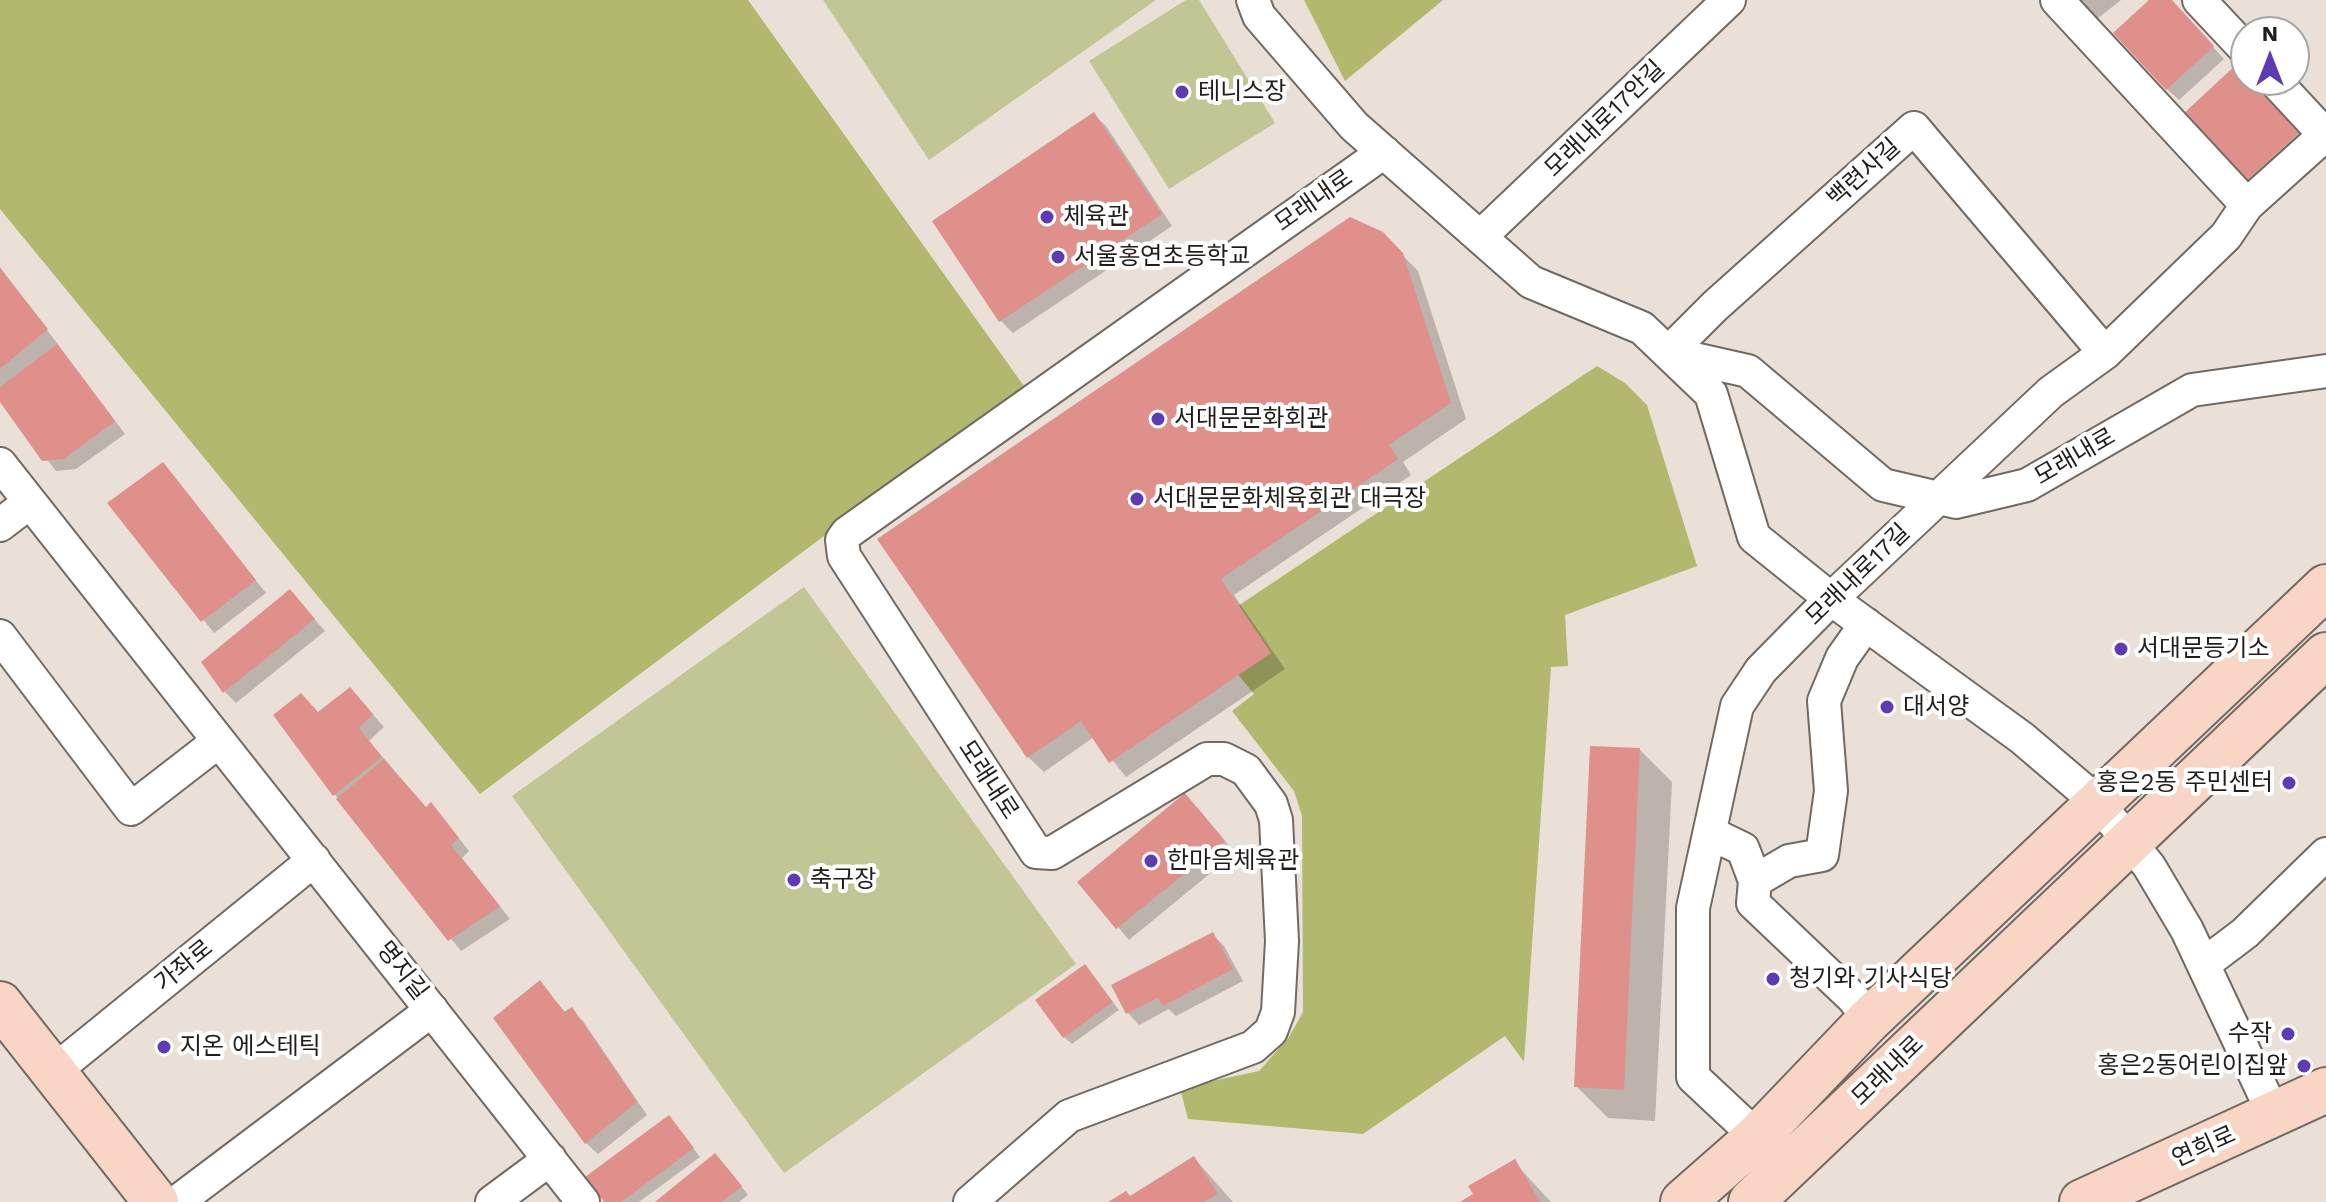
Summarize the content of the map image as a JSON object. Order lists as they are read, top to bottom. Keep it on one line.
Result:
{"streets":{"main road":["모래내로","연희로"],"street":["모래내로17안길","백련사길","모래내로17길","가좌로","명지길"]},"crossings":[["백련사길","모래내로"],["백련사길","모래내로17길"],["모래내로","모래내로17길"],["가좌로","명지길"]],"places":["테니스장","체육관","서울홍연초등학교","서대문문화회관","서대문문화체육회관 대극장","서대문등기소","대서양","홍은2동 주민센터","한마음체육관","축구장","청기와 기사식당","수작","지온 에스테틱","홍은2동어린이집앞"],"north":"top"}
